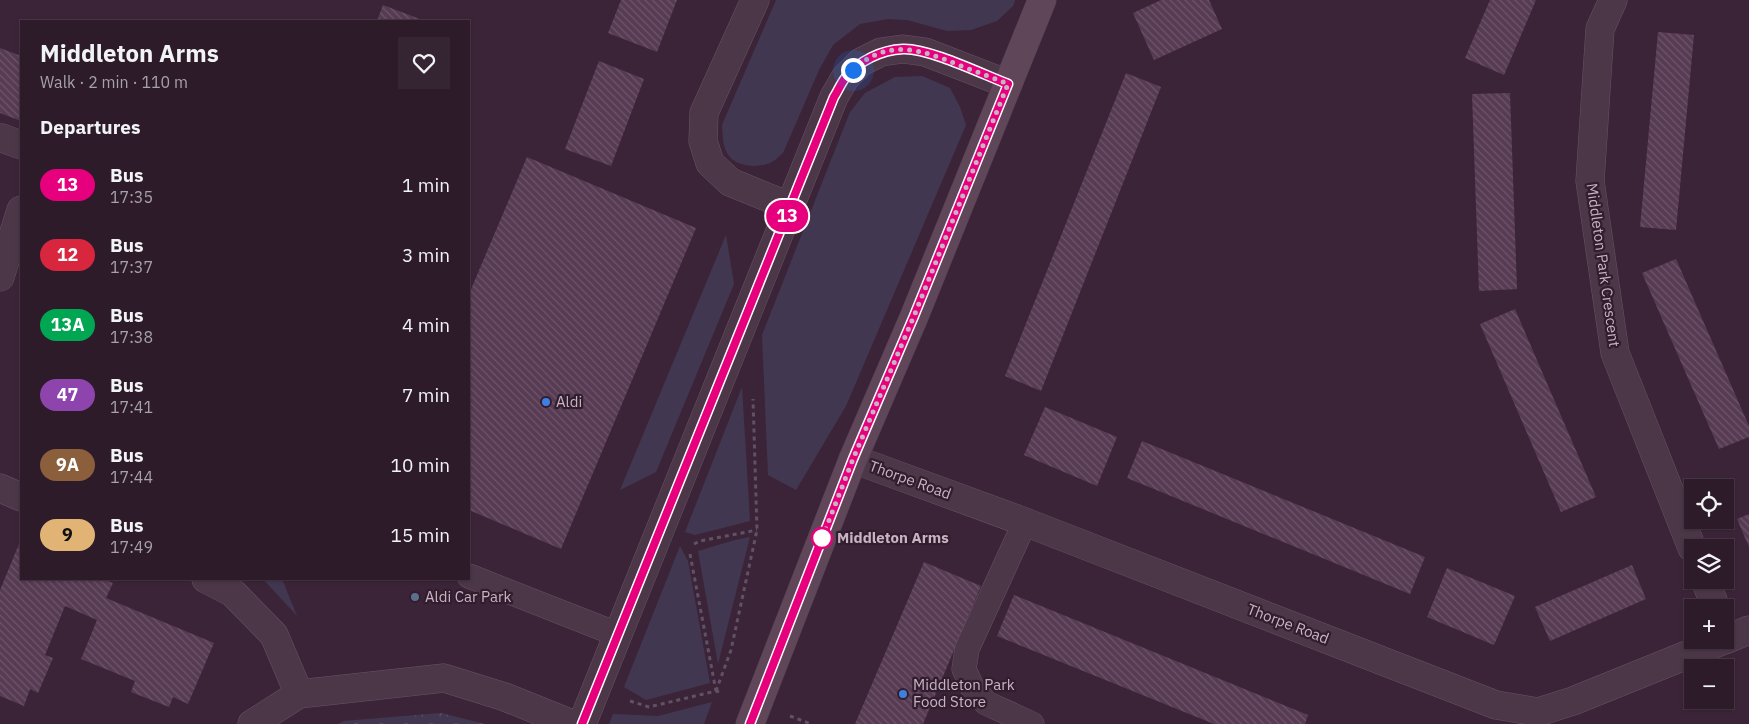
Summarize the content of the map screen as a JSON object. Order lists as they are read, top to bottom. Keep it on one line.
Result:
{"streets":{"street":["Middleton Park Crescent","Thorpe Road"]},"places":["Aldi","Middleton Arms","Aldi Car Park","Middleton Park Food Store"],"lines":["bus line 13"],"page":{"on_map":"13","heading":[["Middleton Arms","Walk · 2 min · 110 m"],"Departures"],"list":[{"mark":"13","name":"Bus","note":"17:35","value":"1 min"},{"mark":"12","name":"Bus","note":"17:37","value":"3 min"},{"mark":"13A","name":"Bus","note":"17:38","value":"4 min"},{"mark":"47","name":"Bus","note":"17:41","value":"7 min"},{"mark":"9A","name":"Bus","note":"17:44","value":"10 min"},{"mark":"9","name":"Bus","note":"17:49","value":"15 min"}],"map_buttons":["+","−"]}}
